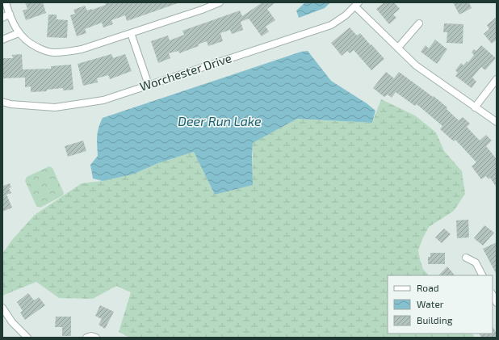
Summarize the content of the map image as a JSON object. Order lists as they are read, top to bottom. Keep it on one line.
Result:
{"streets":{"street":["Worchester Drive"]},"water":["Deer Run Lake"],"legend":["Road","Water","Building"]}
